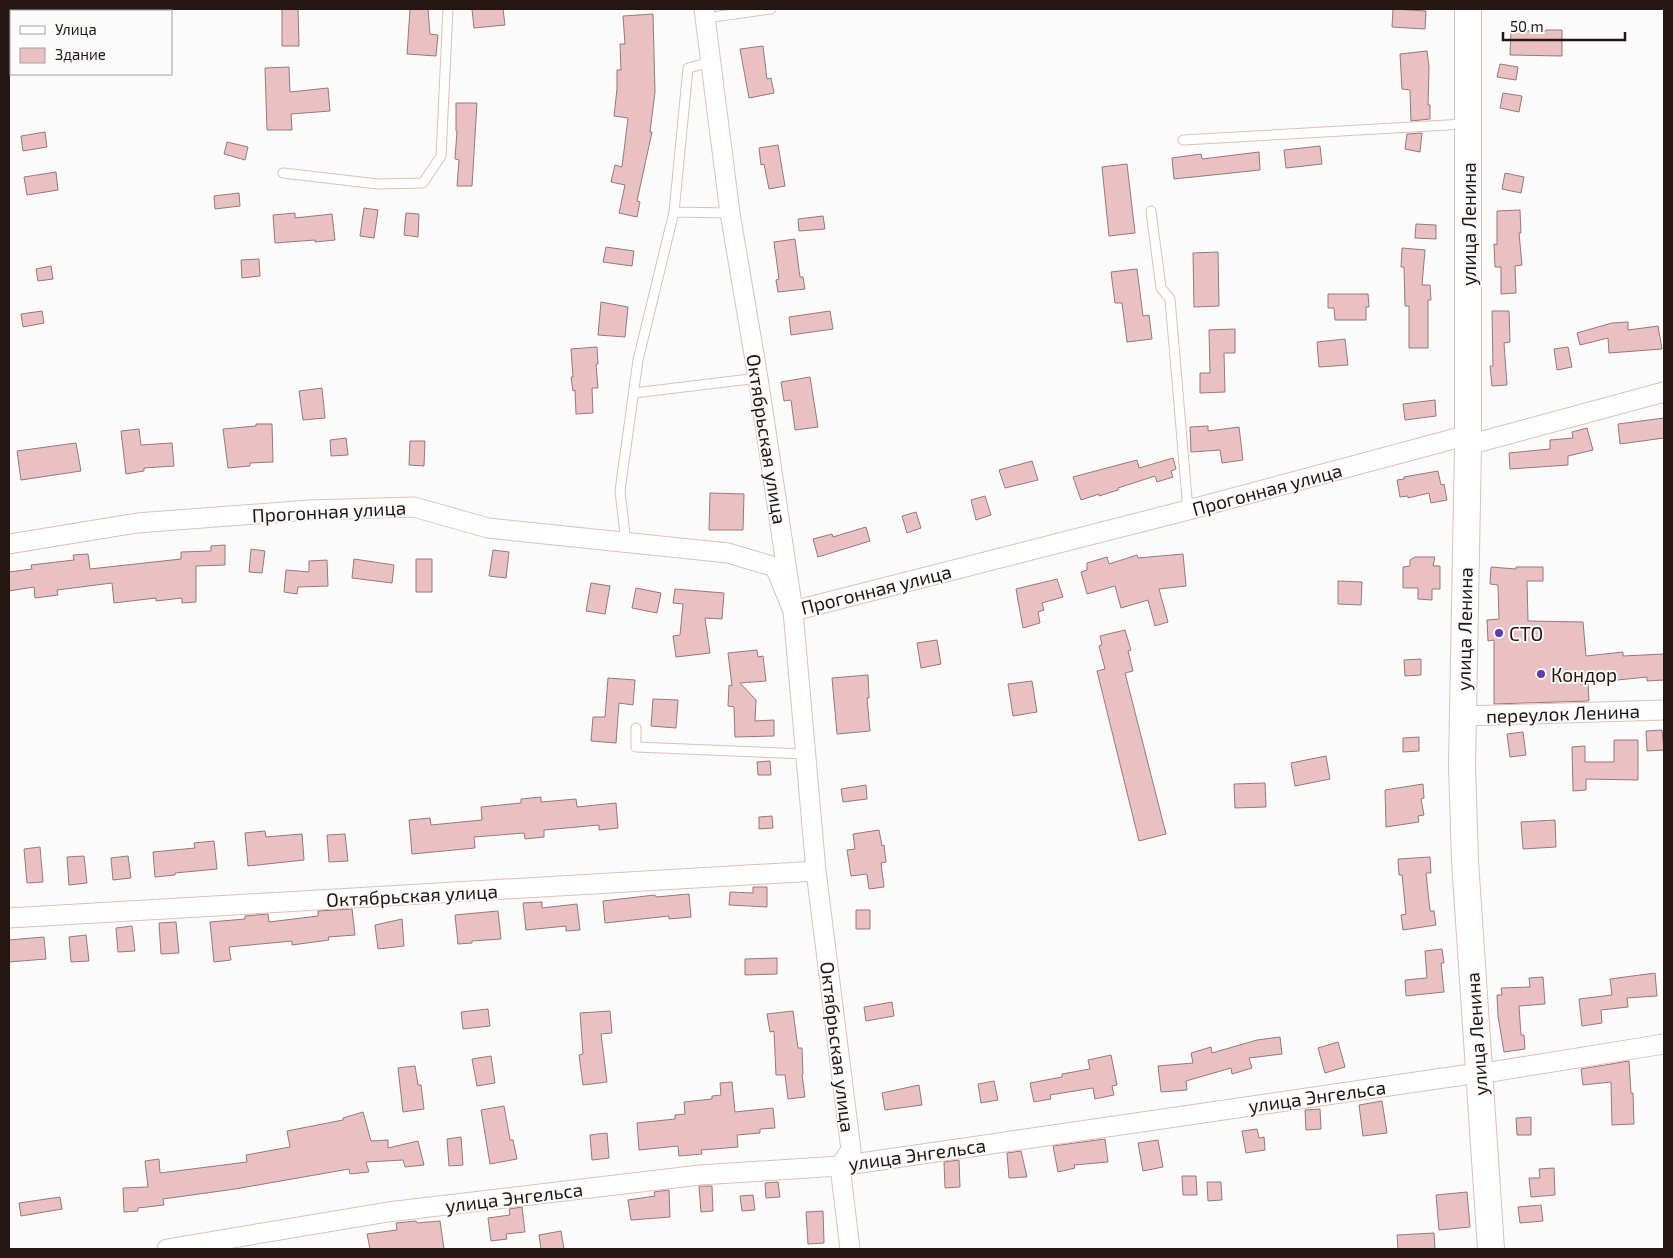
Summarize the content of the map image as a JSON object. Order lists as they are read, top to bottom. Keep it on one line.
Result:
{"streets":{"street":["улица Ленина","Октябрьская улица","Прогонная улица","переулок Ленина","улица Энгельса"]},"crossings":[["улица Ленина","Прогонная улица"],["улица Ленина","переулок Ленина"],["улица Ленина","улица Энгельса"],["Октябрьская улица","Прогонная улица"],["Октябрьская улица","улица Энгельса"]],"places":["СТО","Кондор"],"legend":["Улица","Здание"],"scale_bar":"50 m"}
